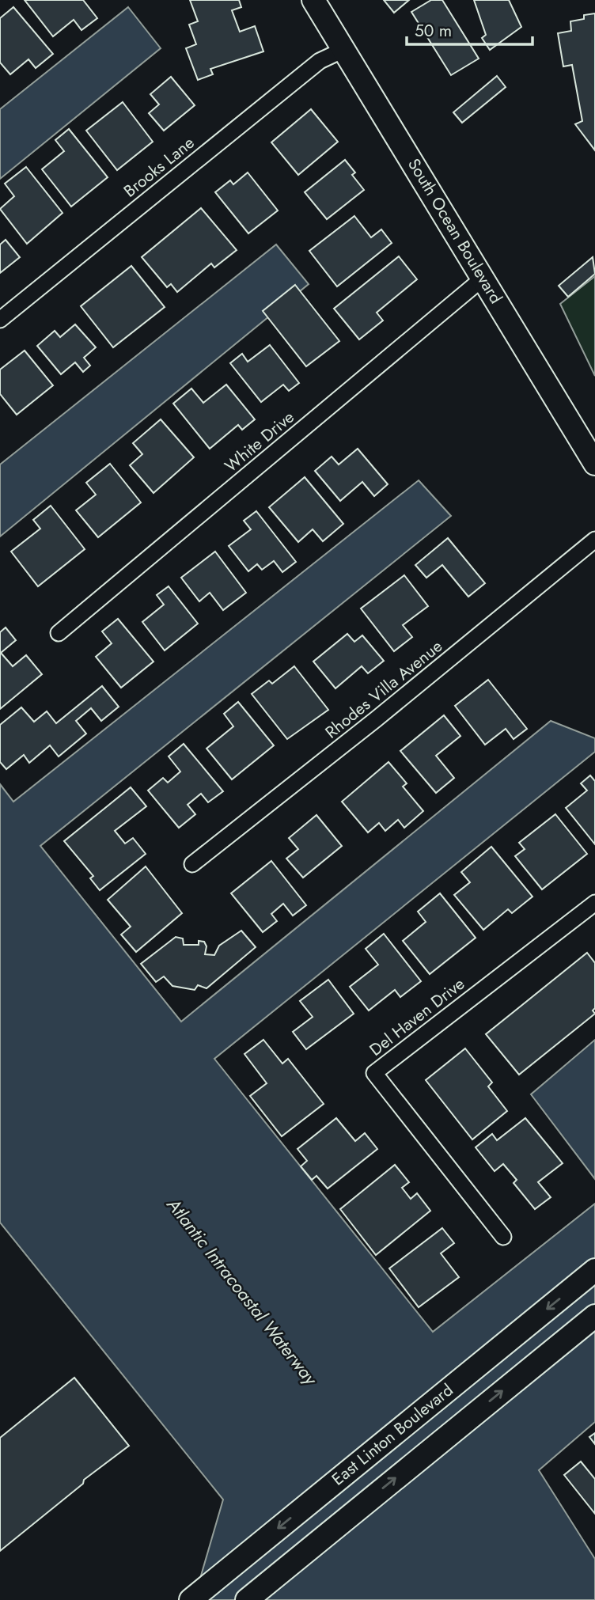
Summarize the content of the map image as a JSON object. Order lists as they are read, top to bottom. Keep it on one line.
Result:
{"streets":{"main road":["South Ocean Boulevard","East Linton Boulevard"],"street":["Brooks Lane","White Drive","Rhodes Villa Avenue","Del Haven Drive"]},"crossings":[["Brooks Lane","South Ocean Boulevard"],["South Ocean Boulevard","White Drive"]],"water":["Atlantic Intracoastal Waterway"],"scale_bar":"50 m"}
